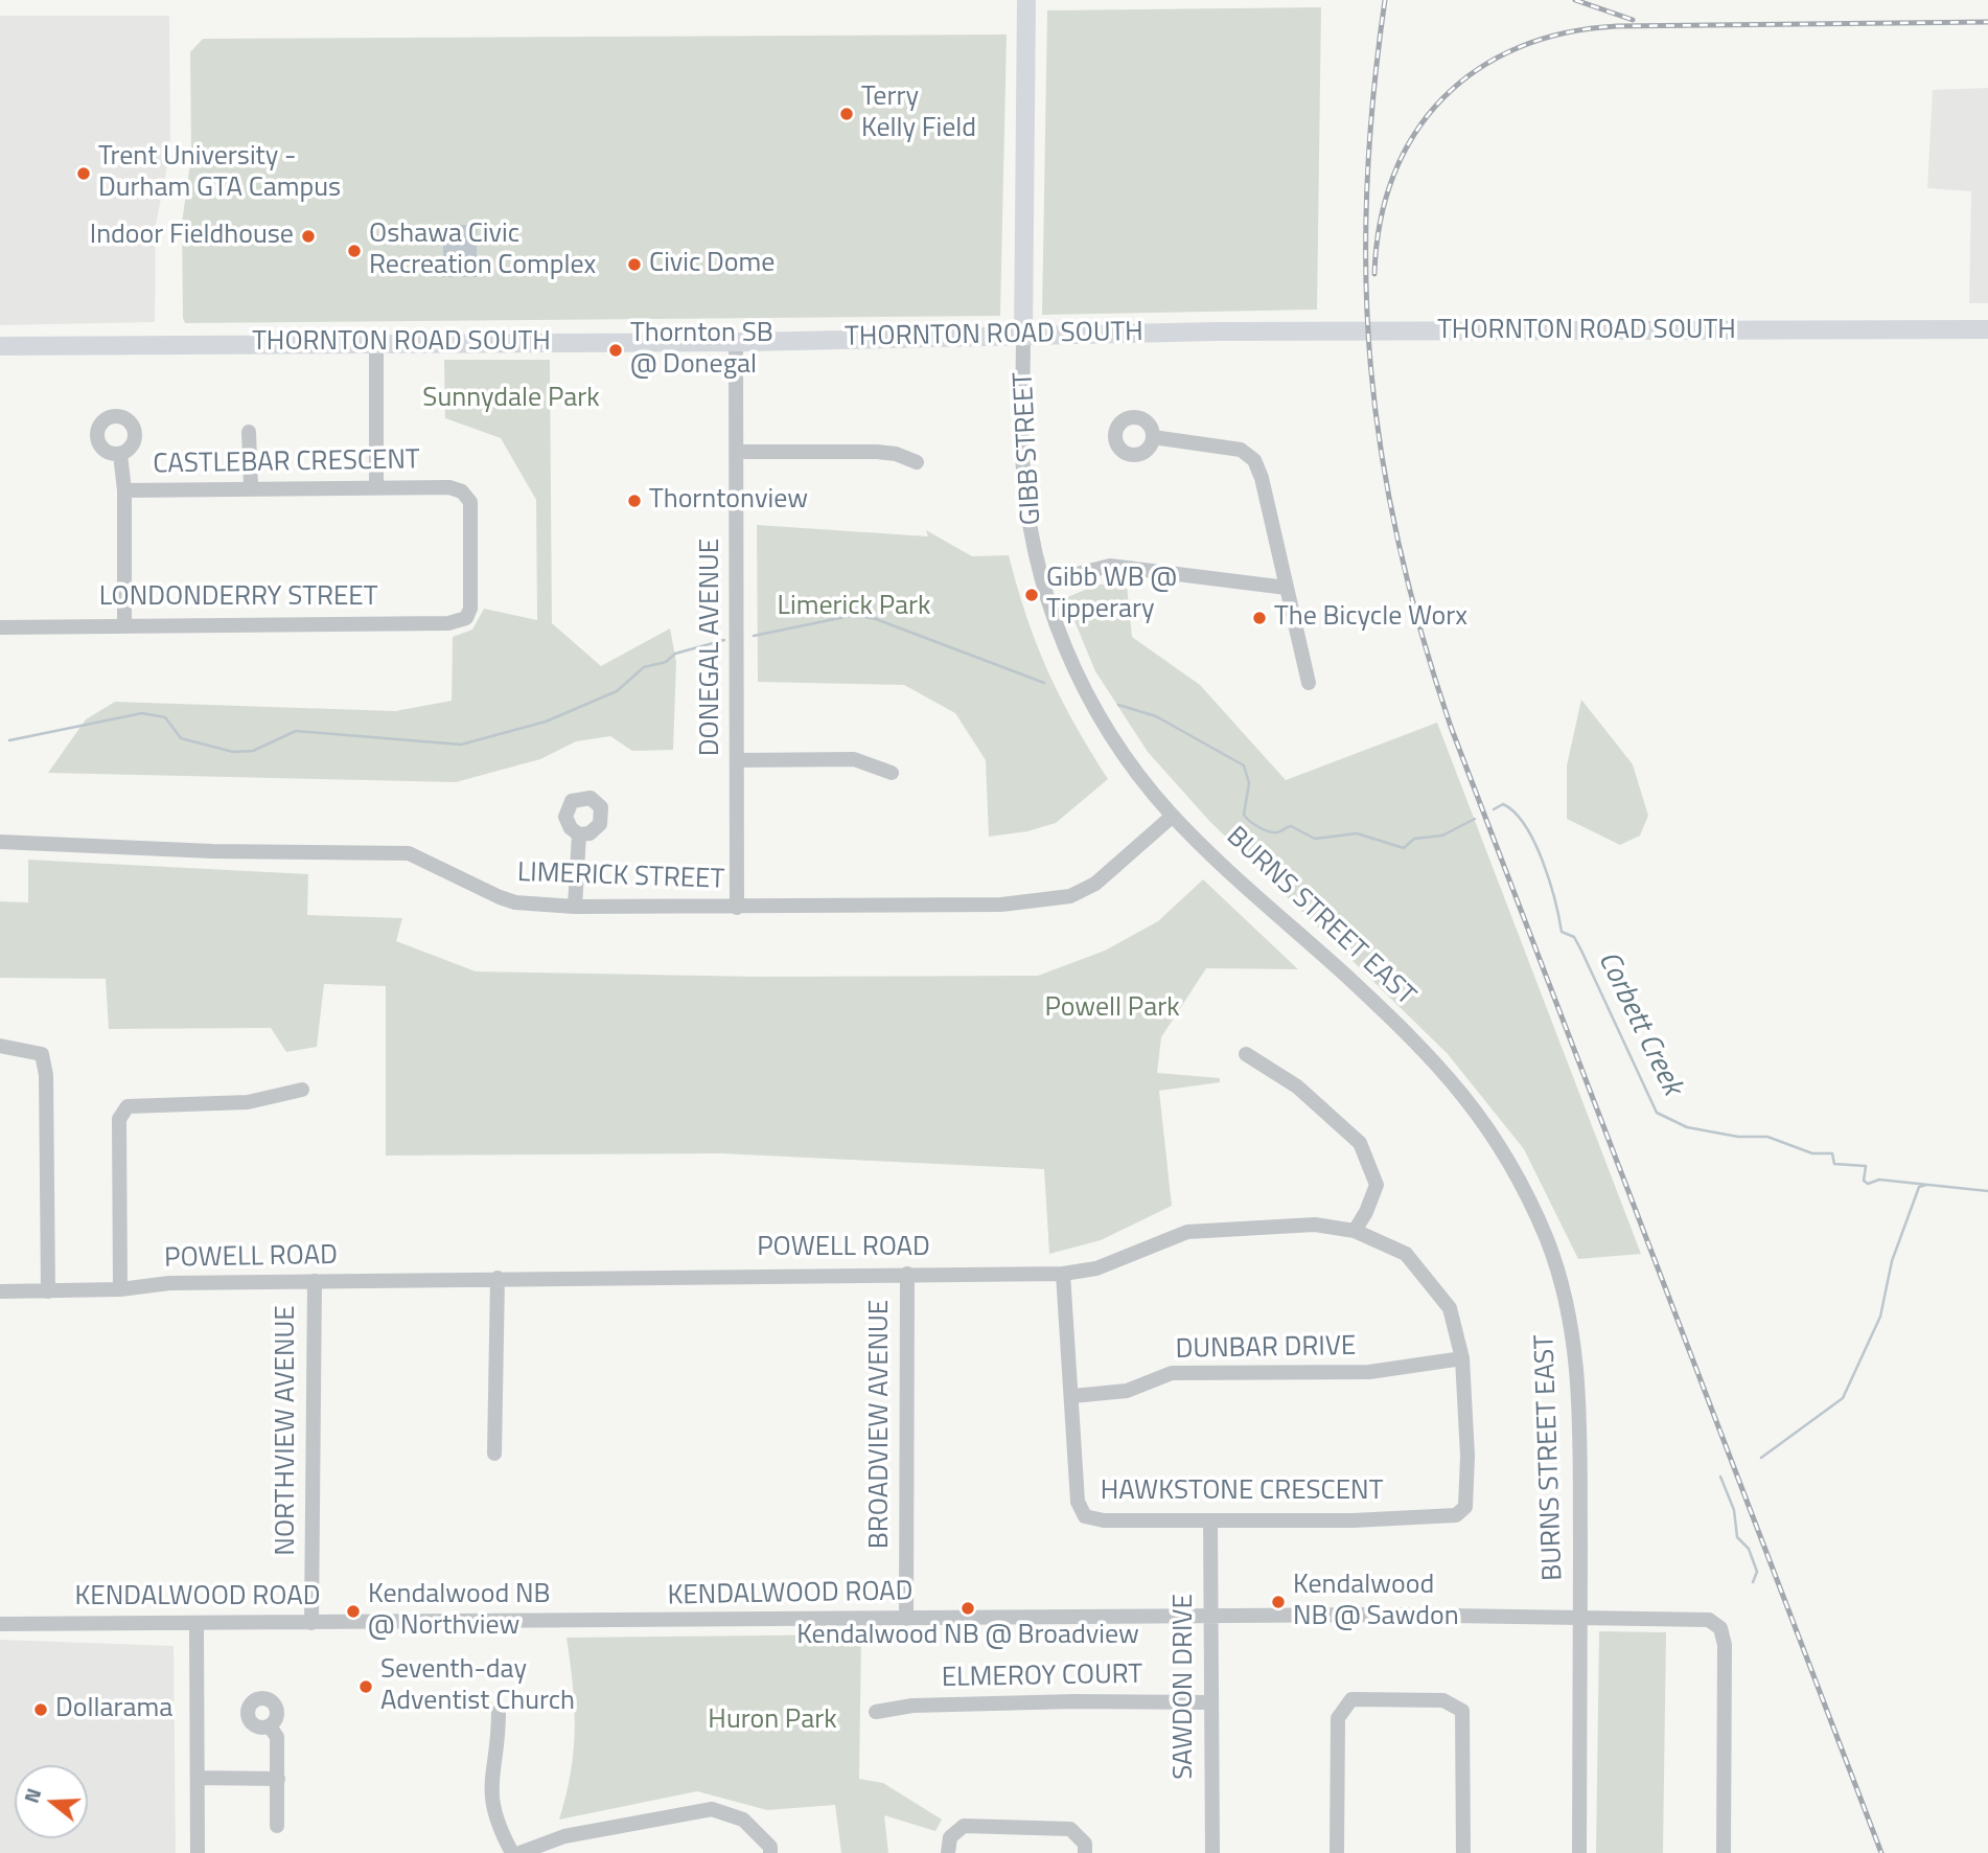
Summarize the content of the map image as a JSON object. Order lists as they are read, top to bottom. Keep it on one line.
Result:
{"streets":{"main road":["THORNTON ROAD SOUTH","GIBB STREET"],"street":["CASTLEBAR CRESCENT","LONDONDERRY STREET","DONEGAL AVENUE","LIMERICK STREET","BURNS STREET EAST","POWELL ROAD","DUNBAR DRIVE","BROADVIEW AVENUE","NORTHVIEW AVENUE","HAWKSTONE CRESCENT","KENDALWOOD ROAD","ELMEROY COURT","SAWDON DRIVE"]},"crossings":[["THORNTON ROAD SOUTH","GIBB STREET"],["THORNTON ROAD SOUTH","DONEGAL AVENUE"],["GIBB STREET","LIMERICK STREET"],["GIBB STREET","BURNS STREET EAST"],["CASTLEBAR CRESCENT","LONDONDERRY STREET"],["DONEGAL AVENUE","LIMERICK STREET"],["LIMERICK STREET","BURNS STREET EAST"],["BURNS STREET EAST","KENDALWOOD ROAD"],["POWELL ROAD","DUNBAR DRIVE"],["POWELL ROAD","BROADVIEW AVENUE"],["POWELL ROAD","NORTHVIEW AVENUE"],["POWELL ROAD","HAWKSTONE CRESCENT"],["DUNBAR DRIVE","HAWKSTONE CRESCENT"],["BROADVIEW AVENUE","KENDALWOOD ROAD"],["NORTHVIEW AVENUE","KENDALWOOD ROAD"],["HAWKSTONE CRESCENT","SAWDON DRIVE"],["KENDALWOOD ROAD","SAWDON DRIVE"],["ELMEROY COURT","SAWDON DRIVE"]],"water":["Corbett Creek"],"parks":["Sunnydale Park","Limerick Park","Powell Park","Huron Park"],"places":["Terry Kelly Field","Trent University - Durham GTA Campus","Indoor Fieldhouse","Oshawa Civic Recreation Complex","Civic Dome","Thornton SB @ Donegal","Thorntonview","Gibb WB @ Tipperary","The Bicycle Worx","Kendalwood NB @ Sawdon","Kendalwood NB @ Broadview","Kendalwood NB @ Northview","Seventh-day Adventist Church","Dollarama"],"north":"left"}
